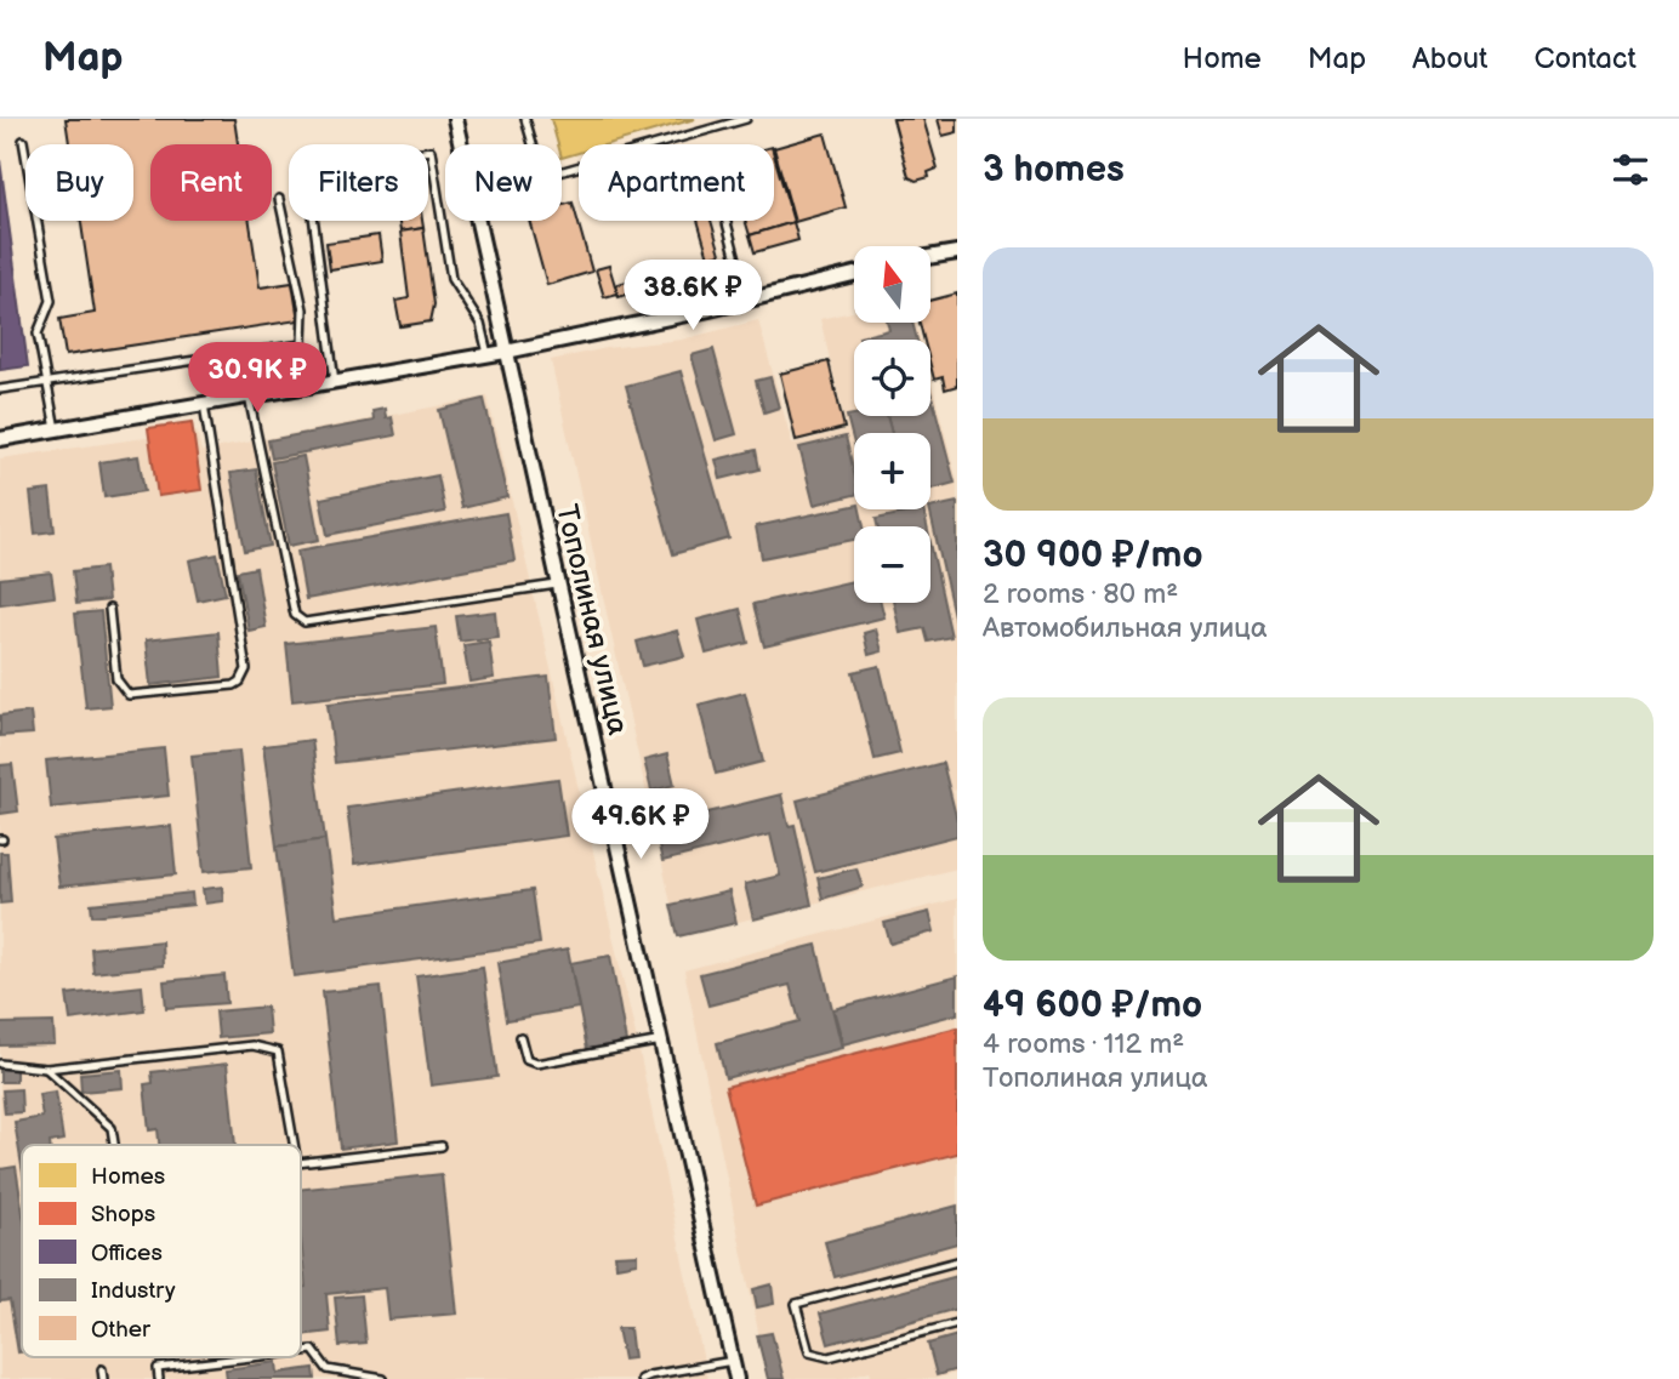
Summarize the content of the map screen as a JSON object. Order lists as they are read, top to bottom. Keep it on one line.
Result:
{"streets":{"street":["Тополиная улица"]},"legend":["Homes","Shops","Offices","Industry","Other"],"north":"top","page":{"header":"Map","nav":["Home","Map","About","Contact"],"heading":"3 homes","chip":["Buy","Rent","Filters","New","Apartment"],"list":[{"name":"30 900 ₽/mo","note":"2 rooms · 80 m² · Автомобильная улица"},{"name":"49 600 ₽/mo","note":"4 rooms · 112 m² · Тополиная улица"}],"map_buttons":["+","−"],"price":["38.6K ₽","30.9K ₽","49.6K ₽"]}}
